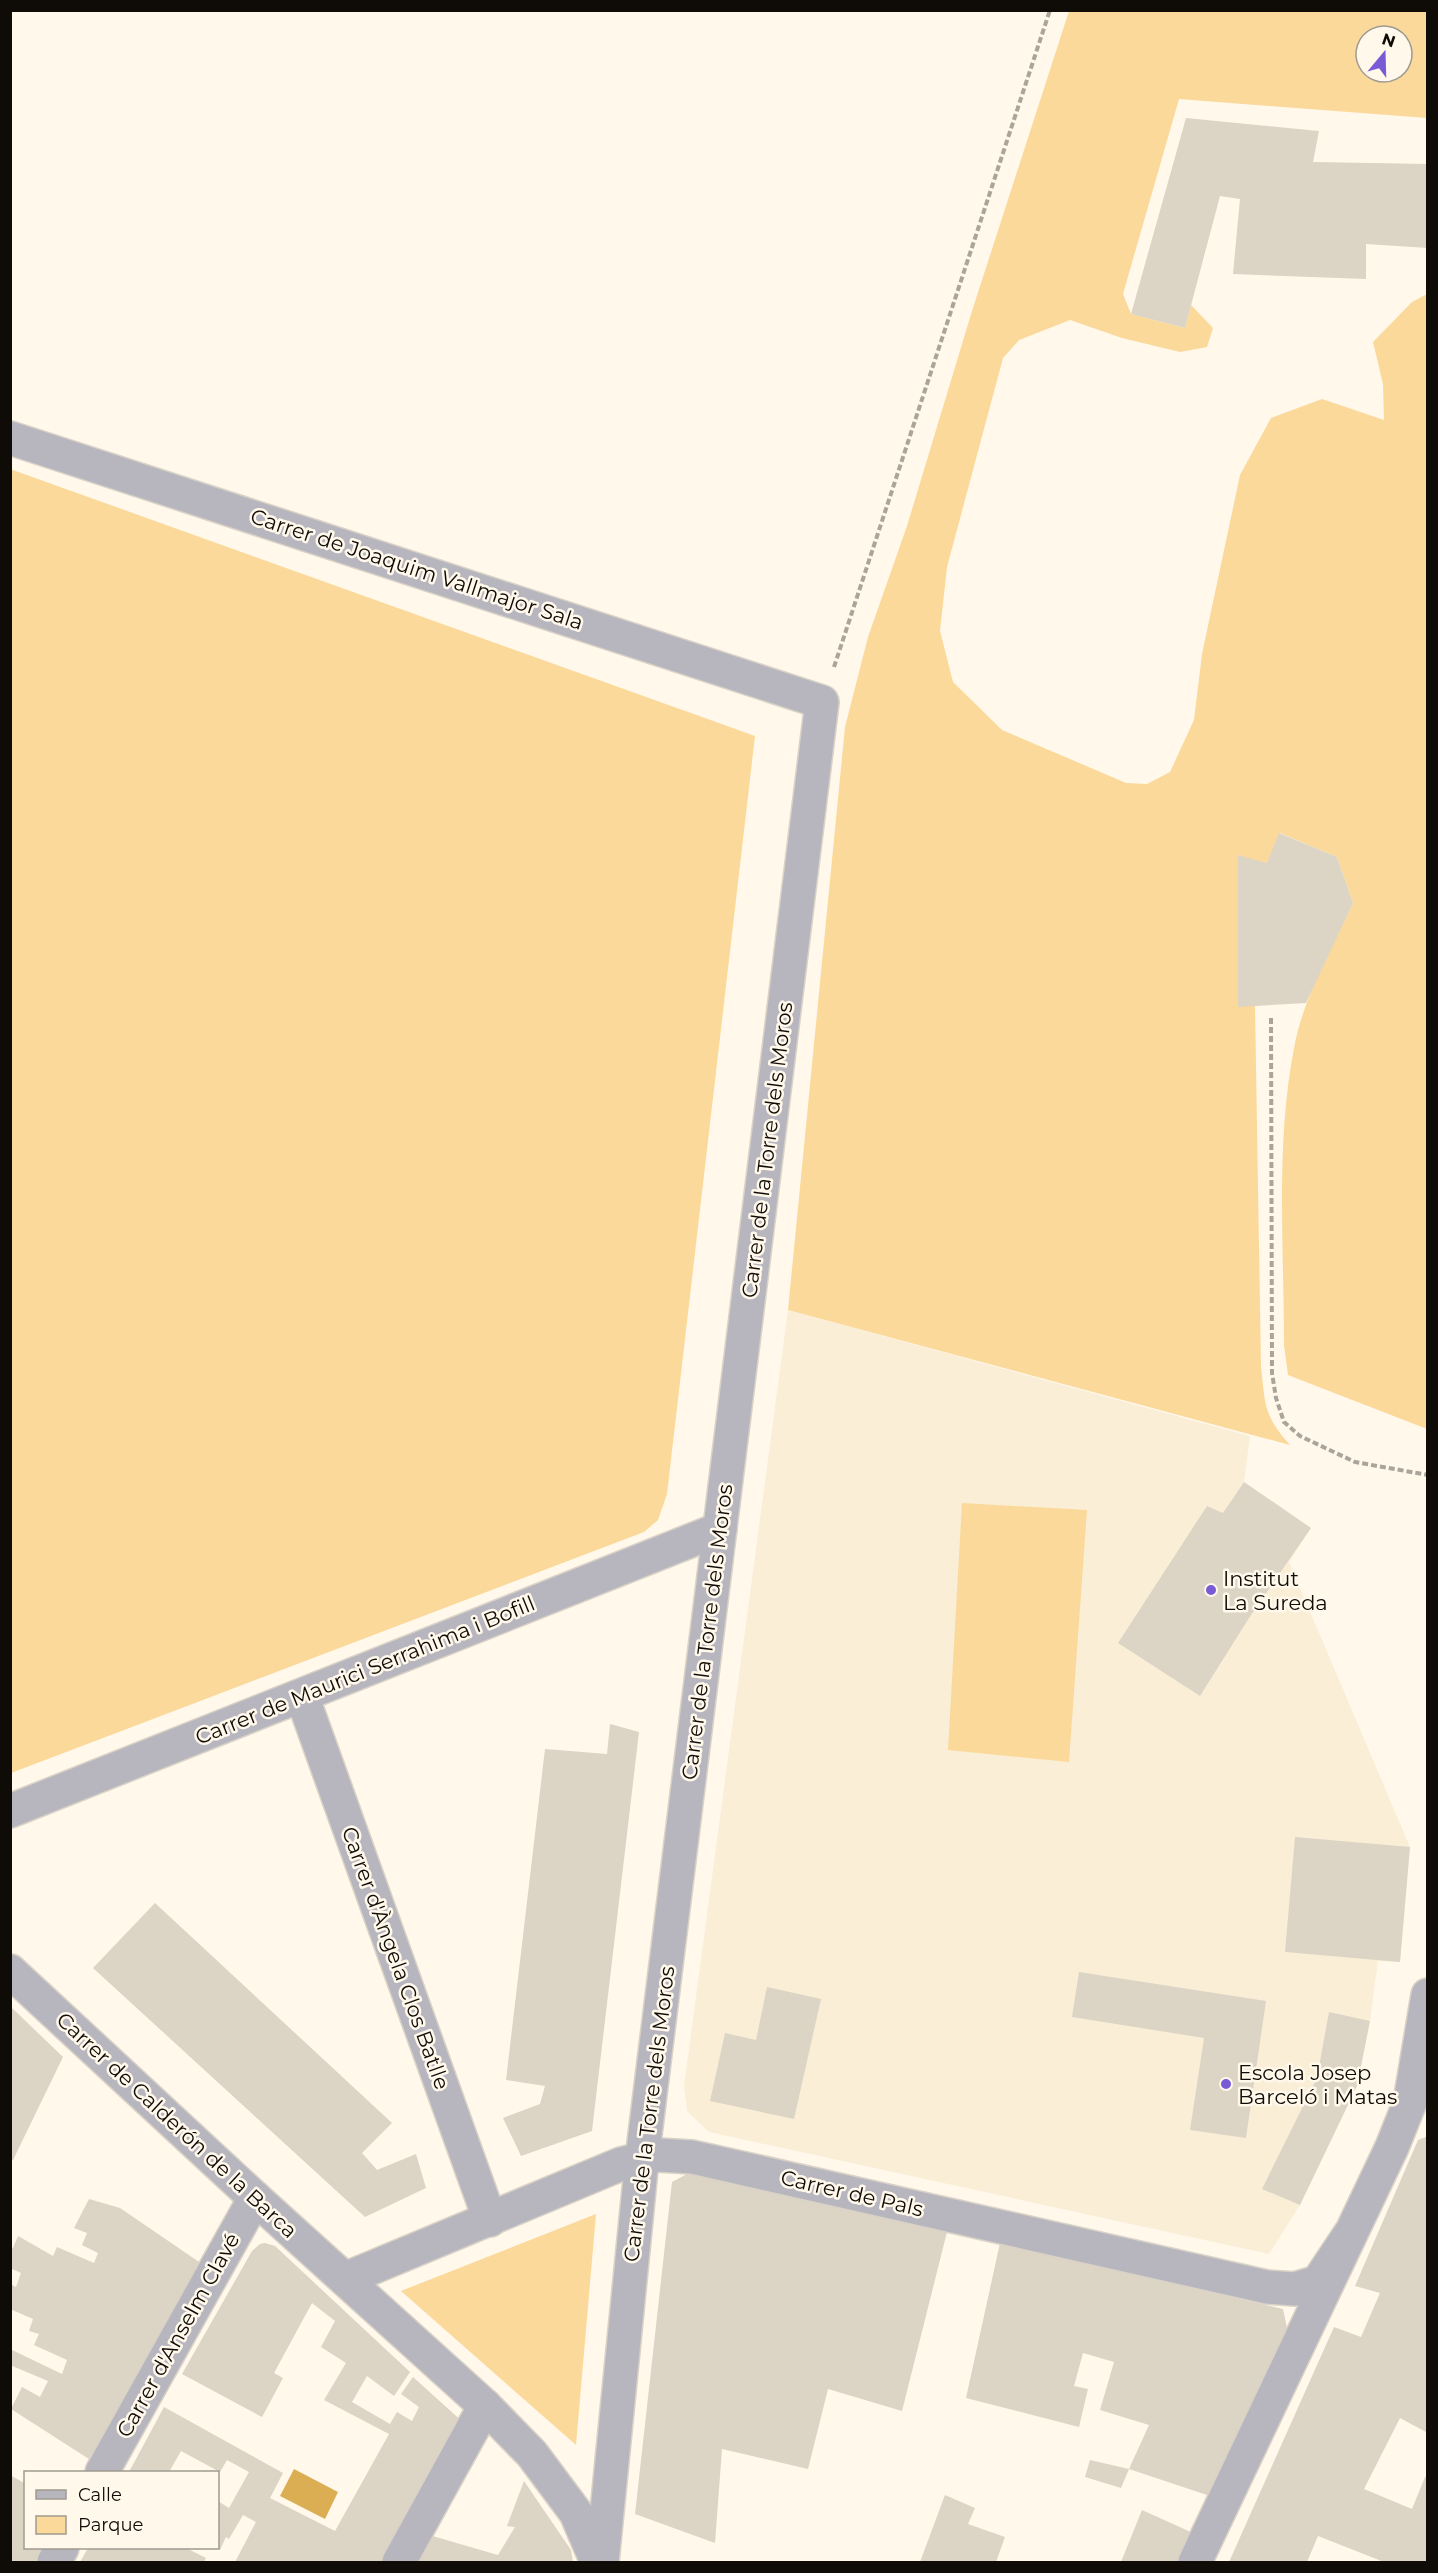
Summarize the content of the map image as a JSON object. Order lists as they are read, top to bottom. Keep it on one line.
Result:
{"streets":{"street":["Carrer de Joaquim Vallmajor Sala","Carrer de la Torre dels Moros","Carrer de Maurici Serrahima i Bofill","Carrer d'Àngela Clos Batlle","Carrer de Calderón de la Barca","Carrer de Pals","Carrer d'Anselm Clavé"]},"crossings":[["Carrer de Joaquim Vallmajor Sala","Carrer de la Torre dels Moros"],["Carrer de la Torre dels Moros","Carrer de Maurici Serrahima i Bofill"],["Carrer de la Torre dels Moros","Carrer de Pals"],["Carrer de Maurici Serrahima i Bofill","Carrer d'Àngela Clos Batlle"],["Carrer d'Àngela Clos Batlle","Carrer de Pals"],["Carrer de Calderón de la Barca","Carrer de Pals"],["Carrer de Calderón de la Barca","Carrer d'Anselm Clavé"]],"places":["Institut La Sureda","Escola Josep Barceló i Matas"],"legend":["Calle","Parque"],"north":"top"}
